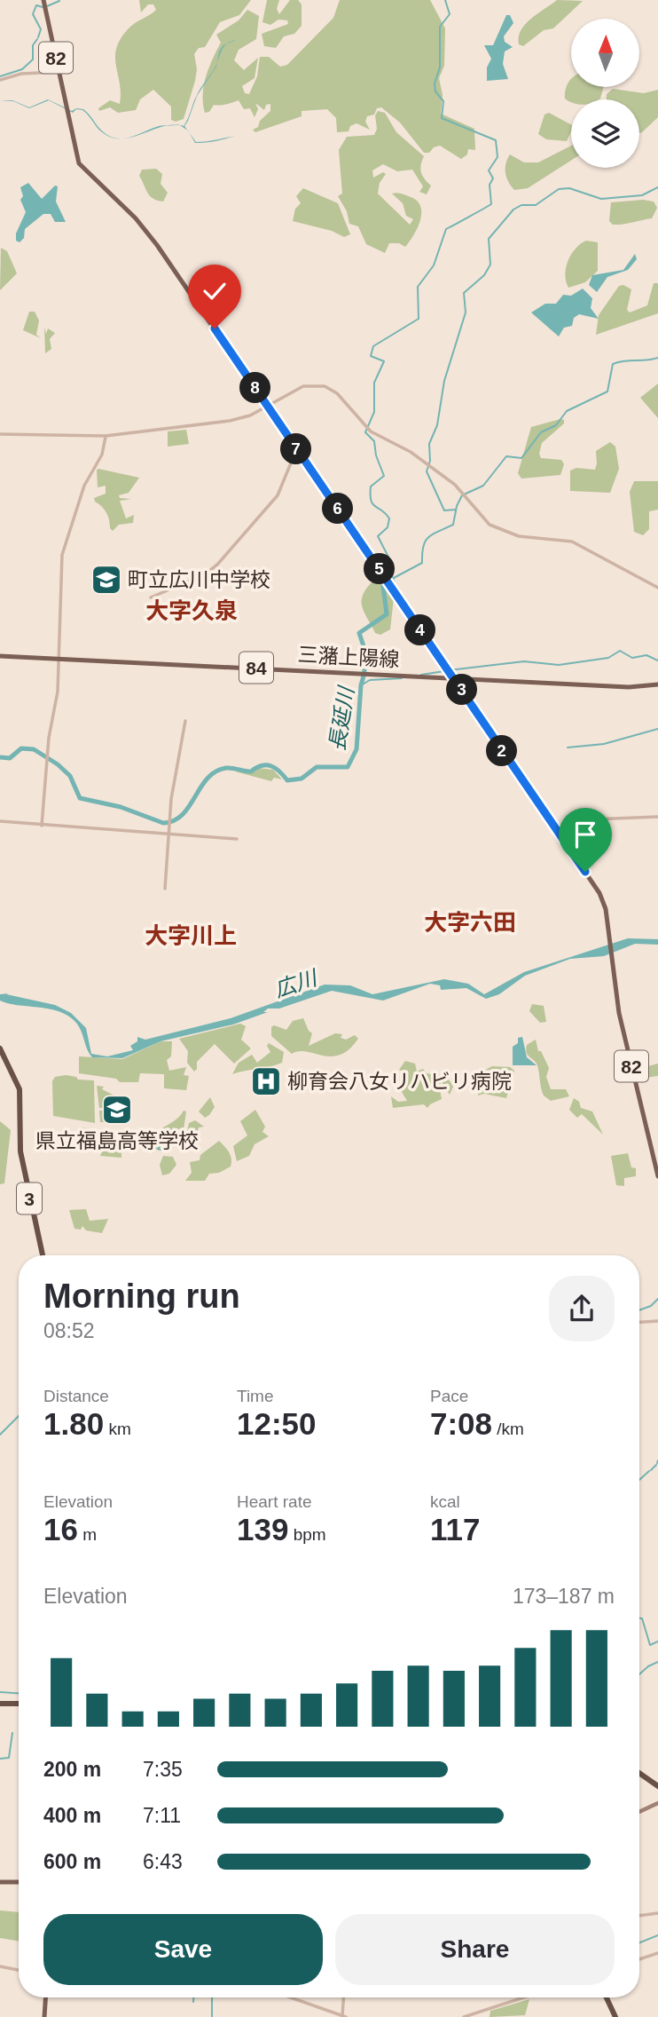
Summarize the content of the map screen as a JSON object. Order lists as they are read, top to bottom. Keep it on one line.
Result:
{"streets":{"highway":["3"],"main road":["82","三潴上陽線","84"]},"crossings":[["82","三潴上陽線"]],"districts":["大字久泉","大字六田","大字川上"],"water":["長延川","広川"],"places":{"school or university":["町立広川中学校","県立福島高等学校"],"hospital":["柳育会八女リハビリ病院"]},"north":"top","page":{"pins":["8","7","6","5","4","3","2"],"heading":["Morning run","08:52"],"stats":[["Distance","1.80 km"],["Time","12:50"],["Pace","7:08 /km"],["Elevation","16 m"],["Heart rate","139 bpm"],["kcal","117"]],"chart":["Elevation","173–187 m"],"list":[{"name":"200 m","note":"7:35"},{"name":"400 m","note":"7:11"},{"name":"600 m","note":"6:43"}],"buttons":["Save","Share"]}}
